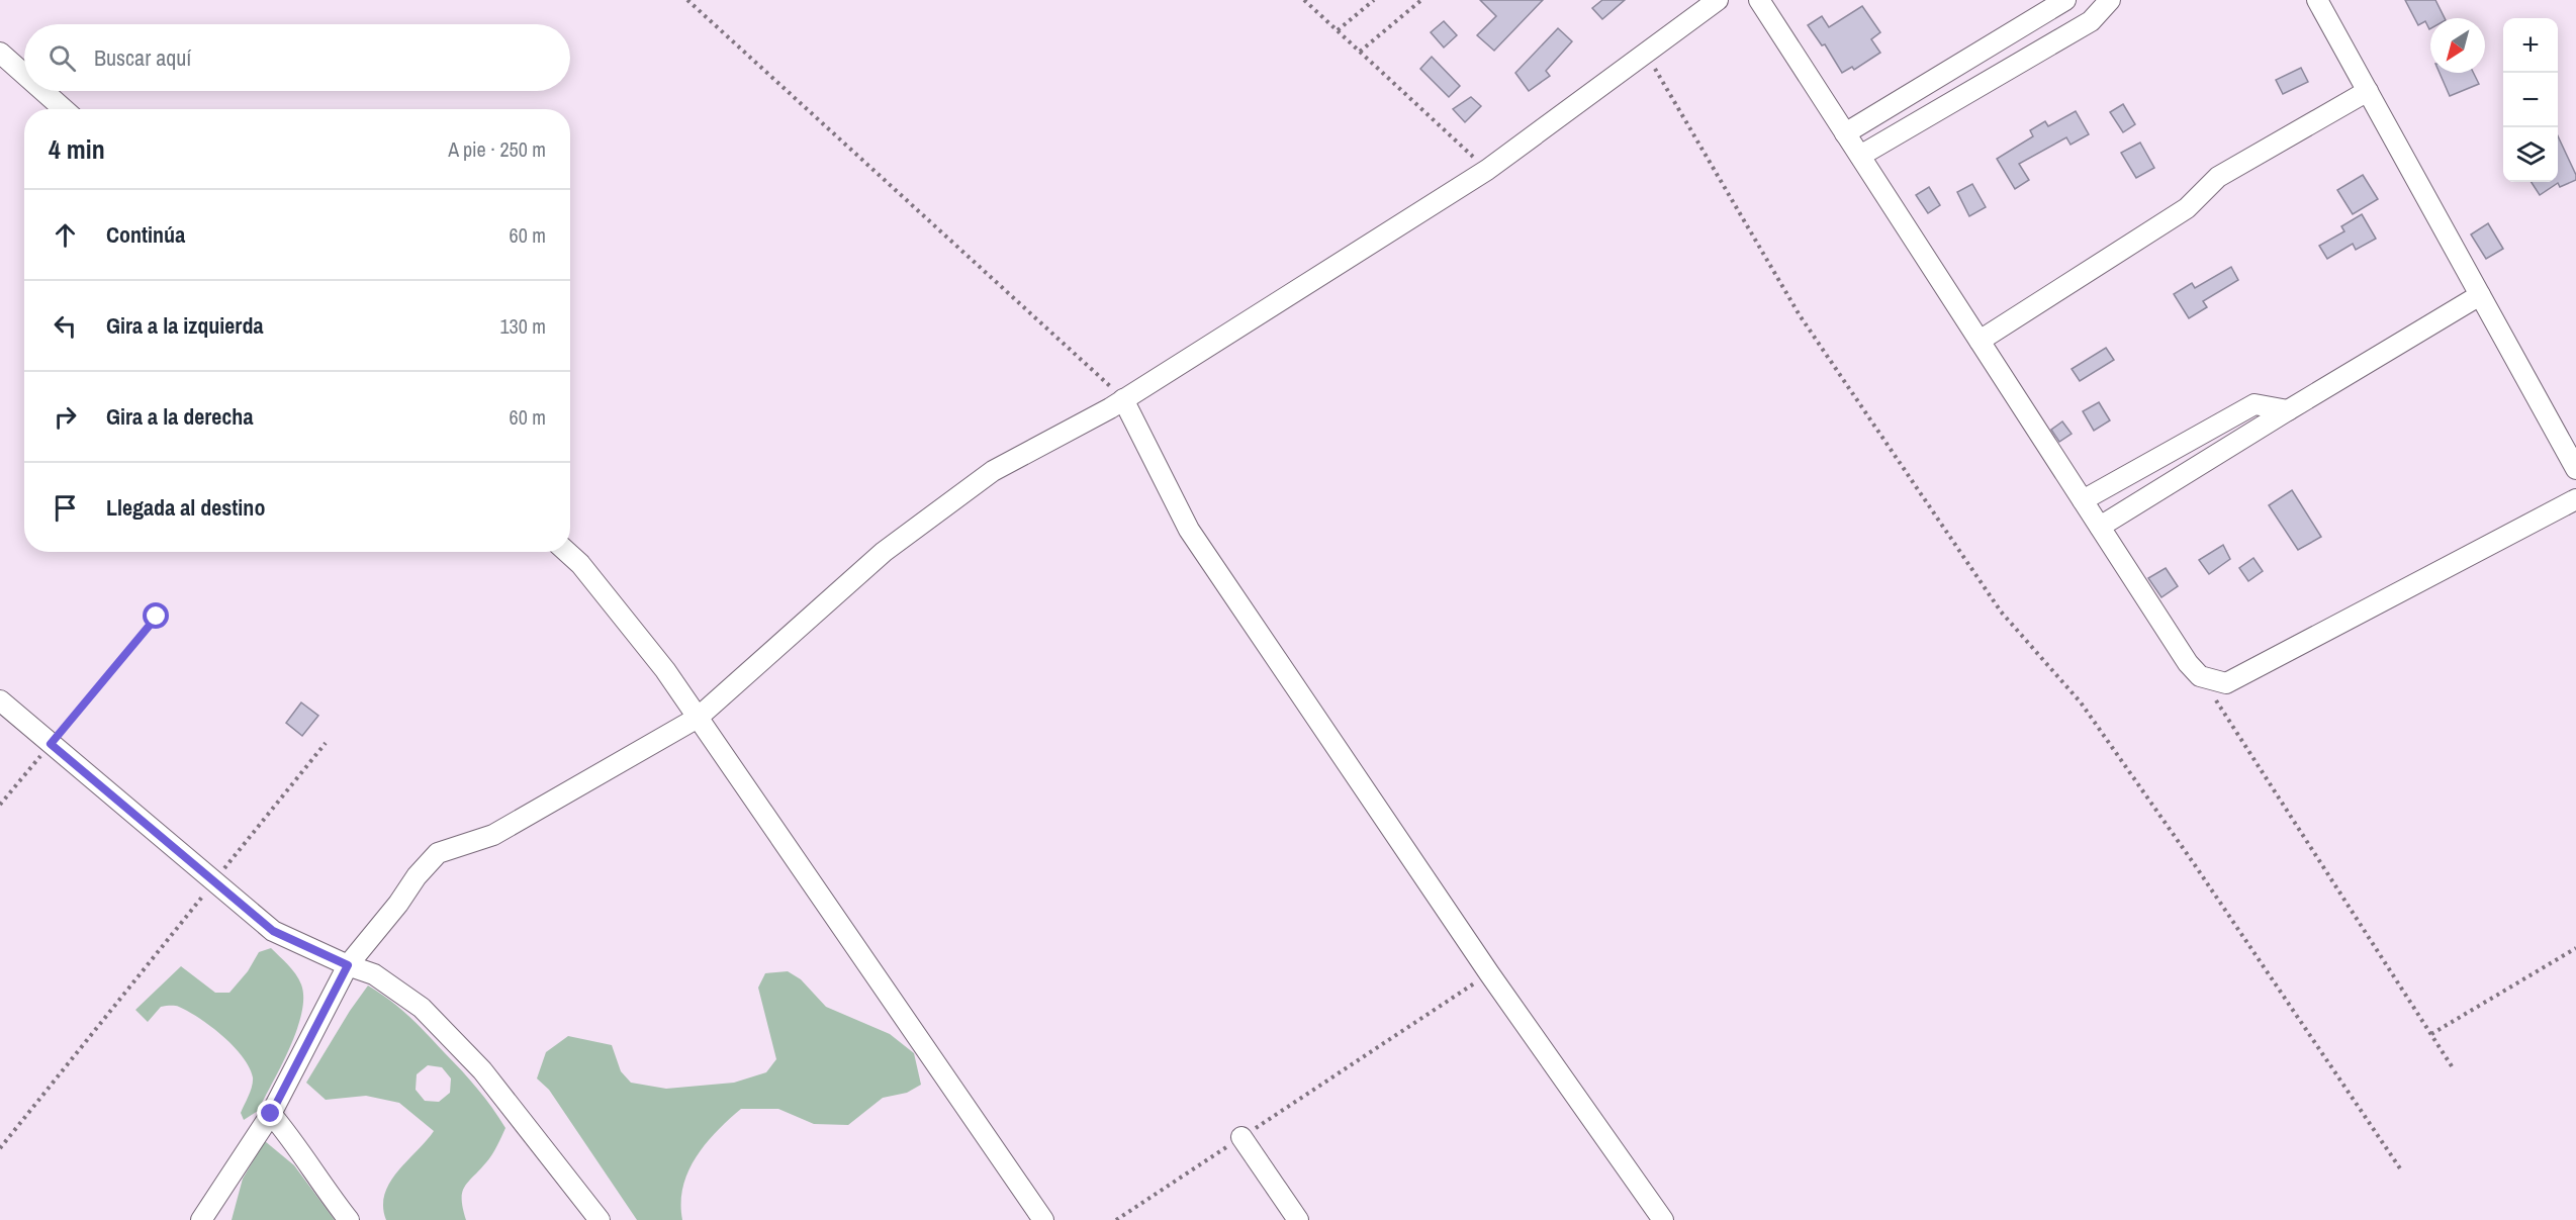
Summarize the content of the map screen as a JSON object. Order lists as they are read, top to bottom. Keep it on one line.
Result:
{"north":"bottom left","page":{"map_buttons":["+","−"],"search":"Buscar aquí","heading":["4 min","A pie · 250 m"],"list":[["Continúa","60 m"],["Gira a la izquierda","130 m"],["Gira a la derecha","60 m"],"Llegada al destino"]}}
